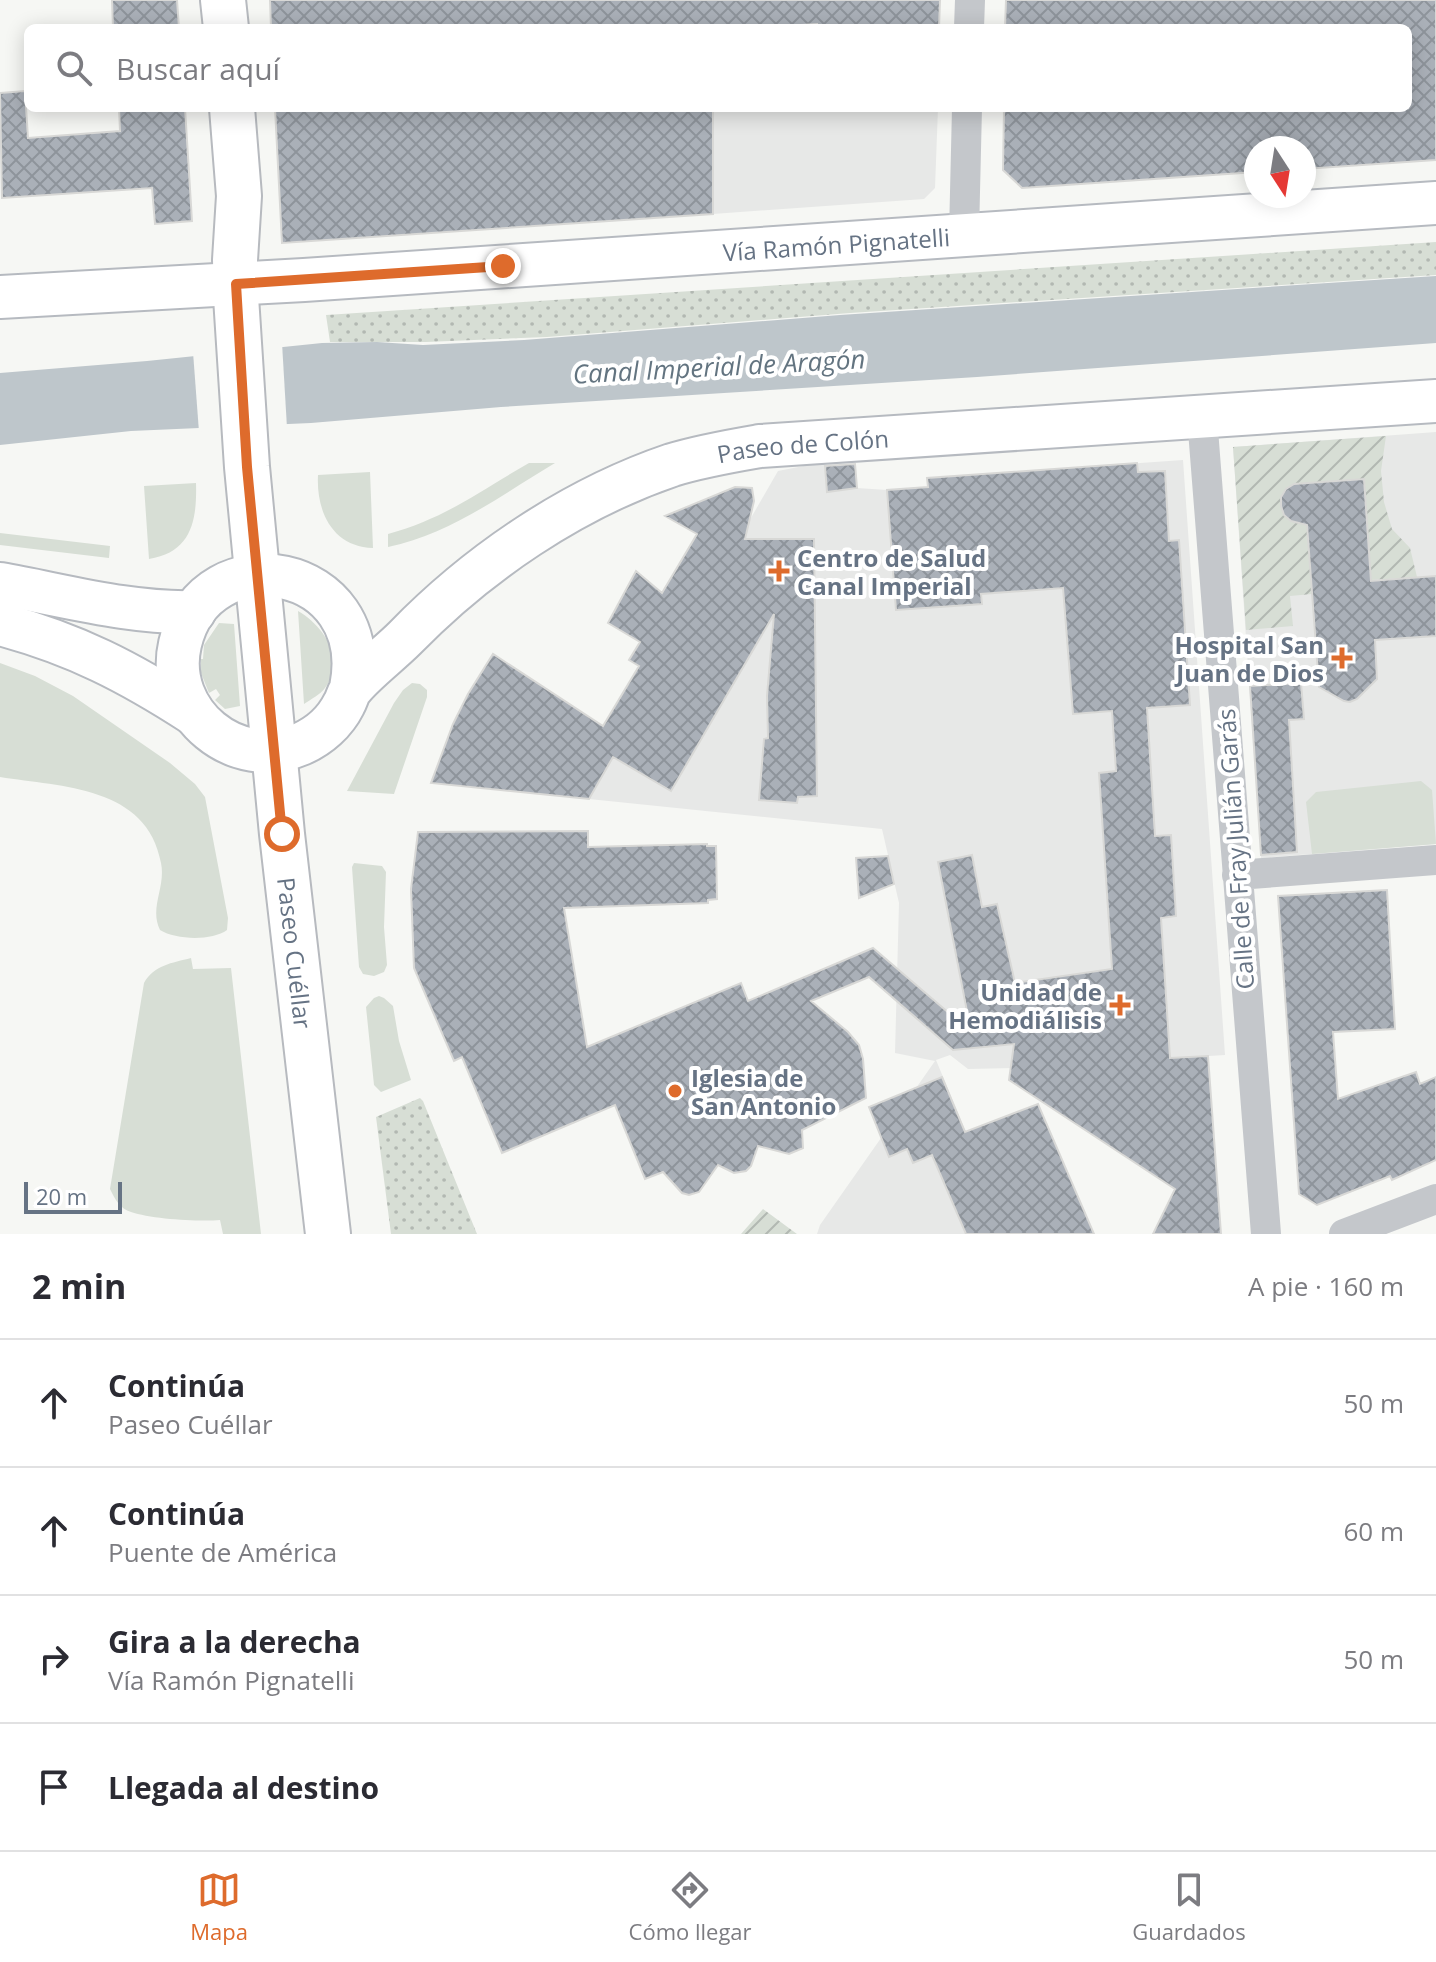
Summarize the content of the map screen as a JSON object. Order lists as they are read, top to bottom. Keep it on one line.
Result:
{"streets":{"main road":["Vía Ramón Pignatelli","Paseo de Colón","Paseo Cuéllar"],"street":["Calle de Fray Julián Garás"]},"crossings":[["Vía Ramón Pignatelli","Paseo Cuéllar"],["Paseo de Colón","Calle de Fray Julián Garás"],["Paseo de Colón","Paseo Cuéllar"]],"water":["Canal Imperial de Aragón"],"places":{"health":["Centro de Salud Canal Imperial","Hospital San Juan de Dios","Unidad de Hemodiálisis"],"other":["Iglesia de San Antonio"]},"scale_bar":"20 m","north":"bottom","page":{"search":"Buscar aquí","scale":"20 m","heading":["2 min","A pie · 160 m"],"list":[["Continúa","Paseo Cuéllar","50 m"],["Continúa","Puente de América","60 m"],["Gira a la derecha","Vía Ramón Pignatelli","50 m"],"Llegada al destino"],"nav":["Mapa","Cómo llegar","Guardados"]}}
